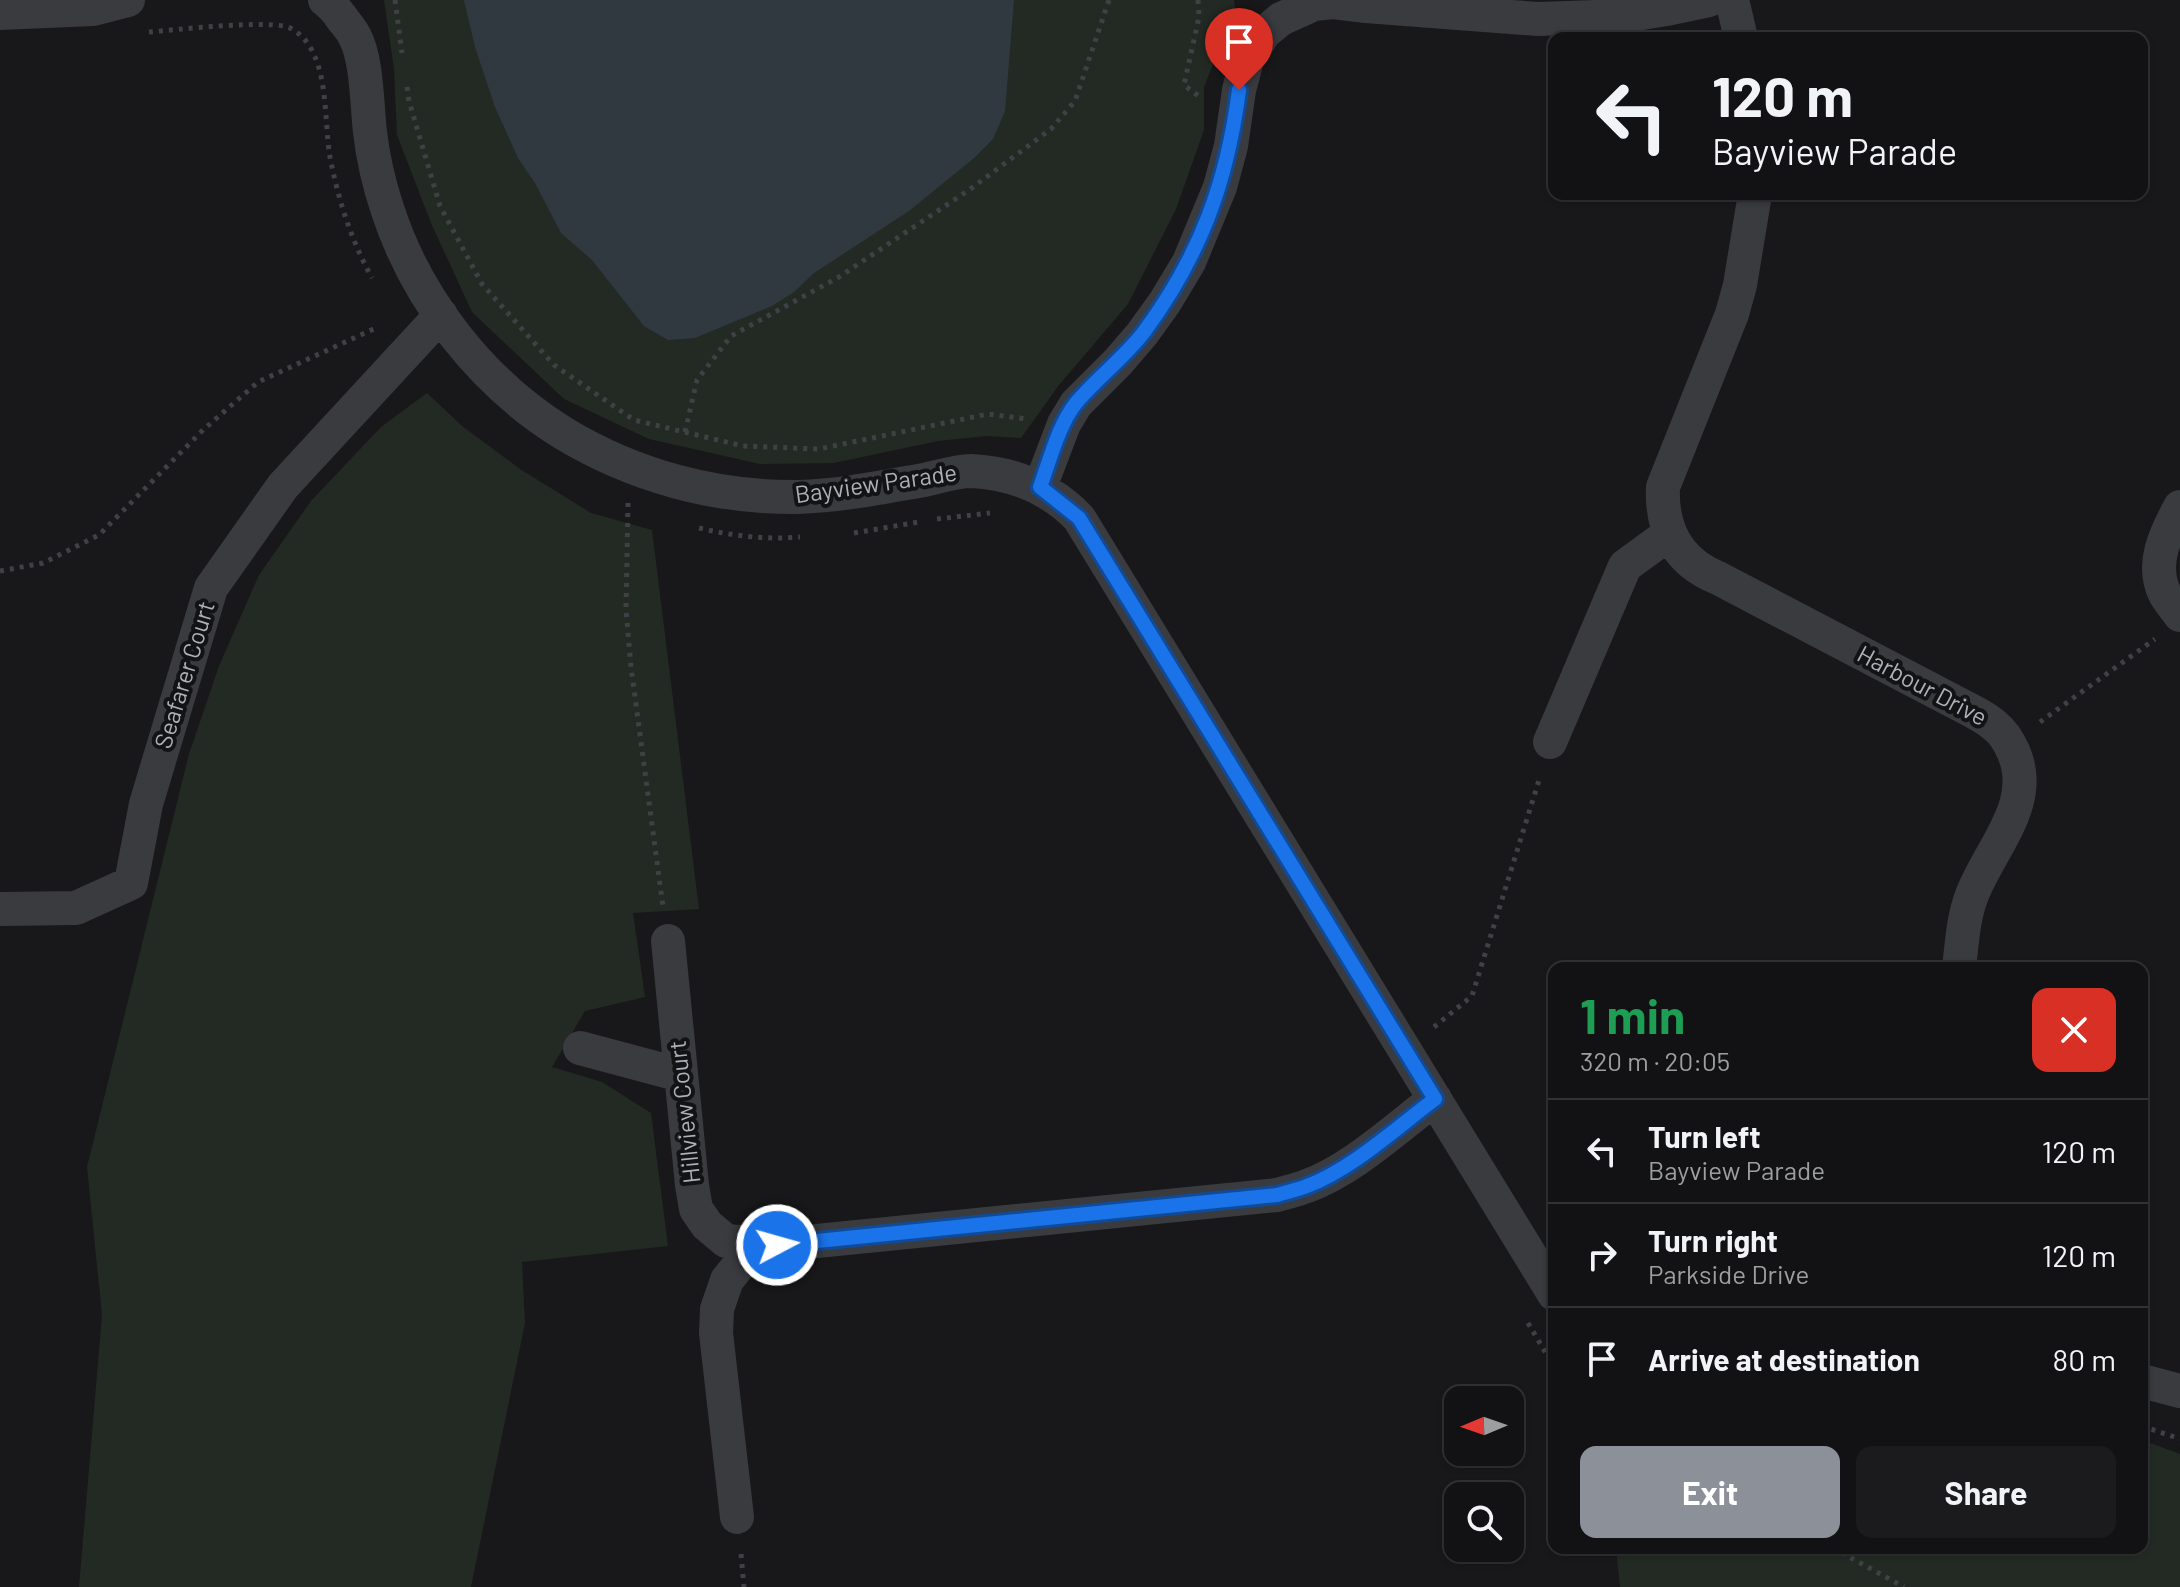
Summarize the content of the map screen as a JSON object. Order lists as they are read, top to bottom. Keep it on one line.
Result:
{"streets":{"street":["Bayview Parade","Seafarer Court","Harbour Drive","Hillview Court"]},"crossings":[["Bayview Parade","Seafarer Court"],["Bayview Parade","Hillview Court"]],"north":"left","page":{"turn":["120 m","Bayview Parade"],"heading":["1 min","320 m · 20:05"],"list":[{"name":"Turn left","note":"Bayview Parade","value":"120 m"},{"name":"Turn right","note":"Parkside Drive","value":"120 m"},{"name":"Arrive at destination","value":"80 m"}],"buttons":["Exit","Share"]}}
